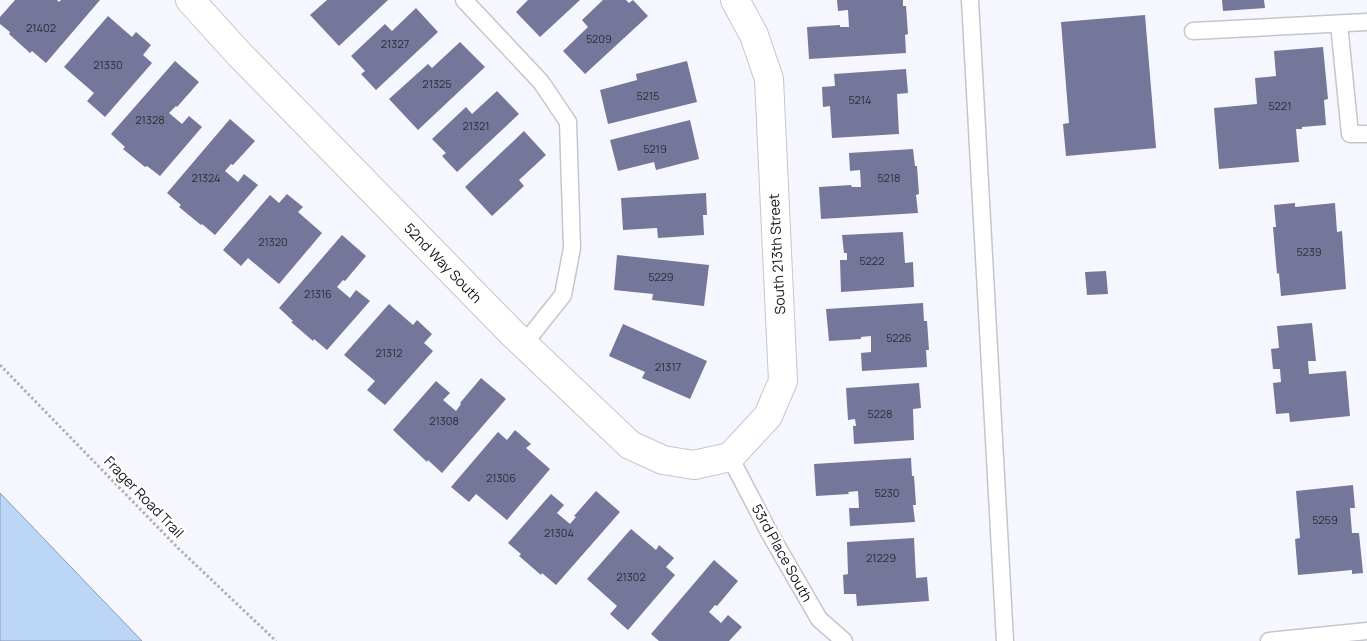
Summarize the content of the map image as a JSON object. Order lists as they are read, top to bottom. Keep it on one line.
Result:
{"streets":{"street":["South 213th Street","52nd Way South"],"lane":["53rd Place South"],"path":["Frager Road Trail"]},"crossings":[["South 213th Street","52nd Way South"],["South 213th Street","53rd Place South"],["52nd Way South","53rd Place South"]],"house_numbers":["21402","5209","21327","21330","21325","5215","5214","5221","21328","21321","5219","21324","5218","21320","5239","5222","5229","21316","5226","21312","21317","5228","21308","21306","5230","5259","21304","21229","21302"]}
